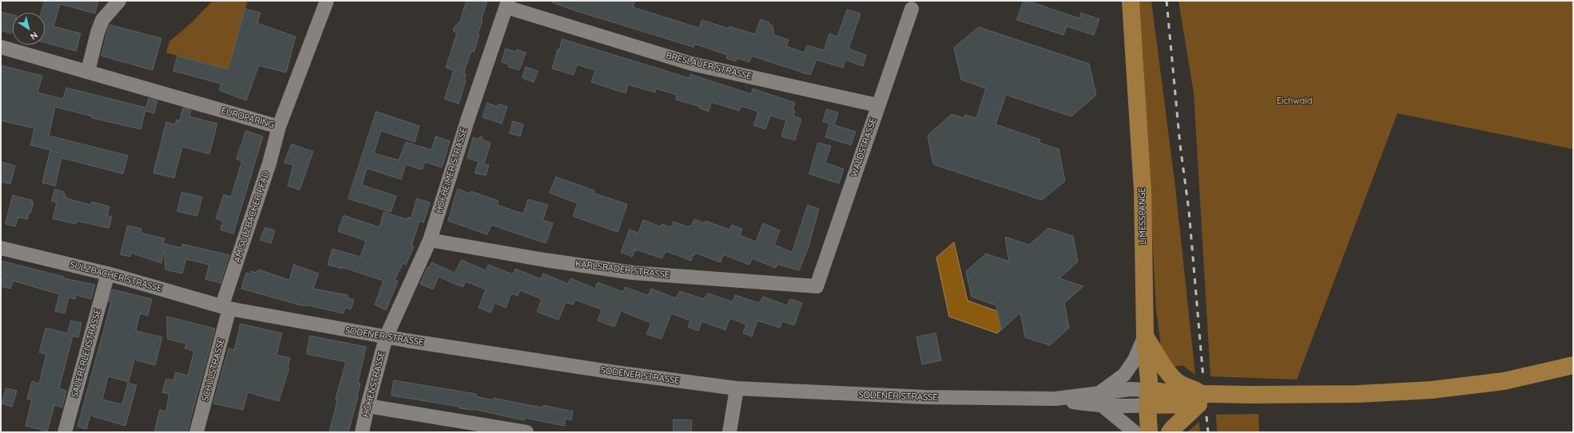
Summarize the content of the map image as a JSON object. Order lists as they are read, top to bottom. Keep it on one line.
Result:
{"streets":{"main road":["LIMESSPANGE"],"street":["BRESLAUER STRASSE","EUROPARING","WALDSTRASSE","HOFHEIMER STRASSE","AM SULZBACHER PFAD","KARLSBADER STRASSE","SULZBACHER STRASSE","SODENER STRASSE","SAUERERLENSTRASSE","SCHULSTRASSE","HÖHENSTRASSE"]},"crossings":[["BRESLAUER STRASSE","WALDSTRASSE"],["BRESLAUER STRASSE","HOFHEIMER STRASSE"],["EUROPARING","AM SULZBACHER PFAD"],["WALDSTRASSE","KARLSBADER STRASSE"],["HOFHEIMER STRASSE","KARLSBADER STRASSE"],["HOFHEIMER STRASSE","SODENER STRASSE"],["HOFHEIMER STRASSE","HÖHENSTRASSE"],["LIMESSPANGE","SODENER STRASSE"],["AM SULZBACHER PFAD","SULZBACHER STRASSE"],["AM SULZBACHER PFAD","SODENER STRASSE"],["AM SULZBACHER PFAD","SCHULSTRASSE"],["SULZBACHER STRASSE","SODENER STRASSE"],["SULZBACHER STRASSE","SAUERERLENSTRASSE"],["SULZBACHER STRASSE","SCHULSTRASSE"],["SODENER STRASSE","SCHULSTRASSE"],["SODENER STRASSE","HÖHENSTRASSE"]],"parks":["Eichwald"],"north":"bottom right"}
